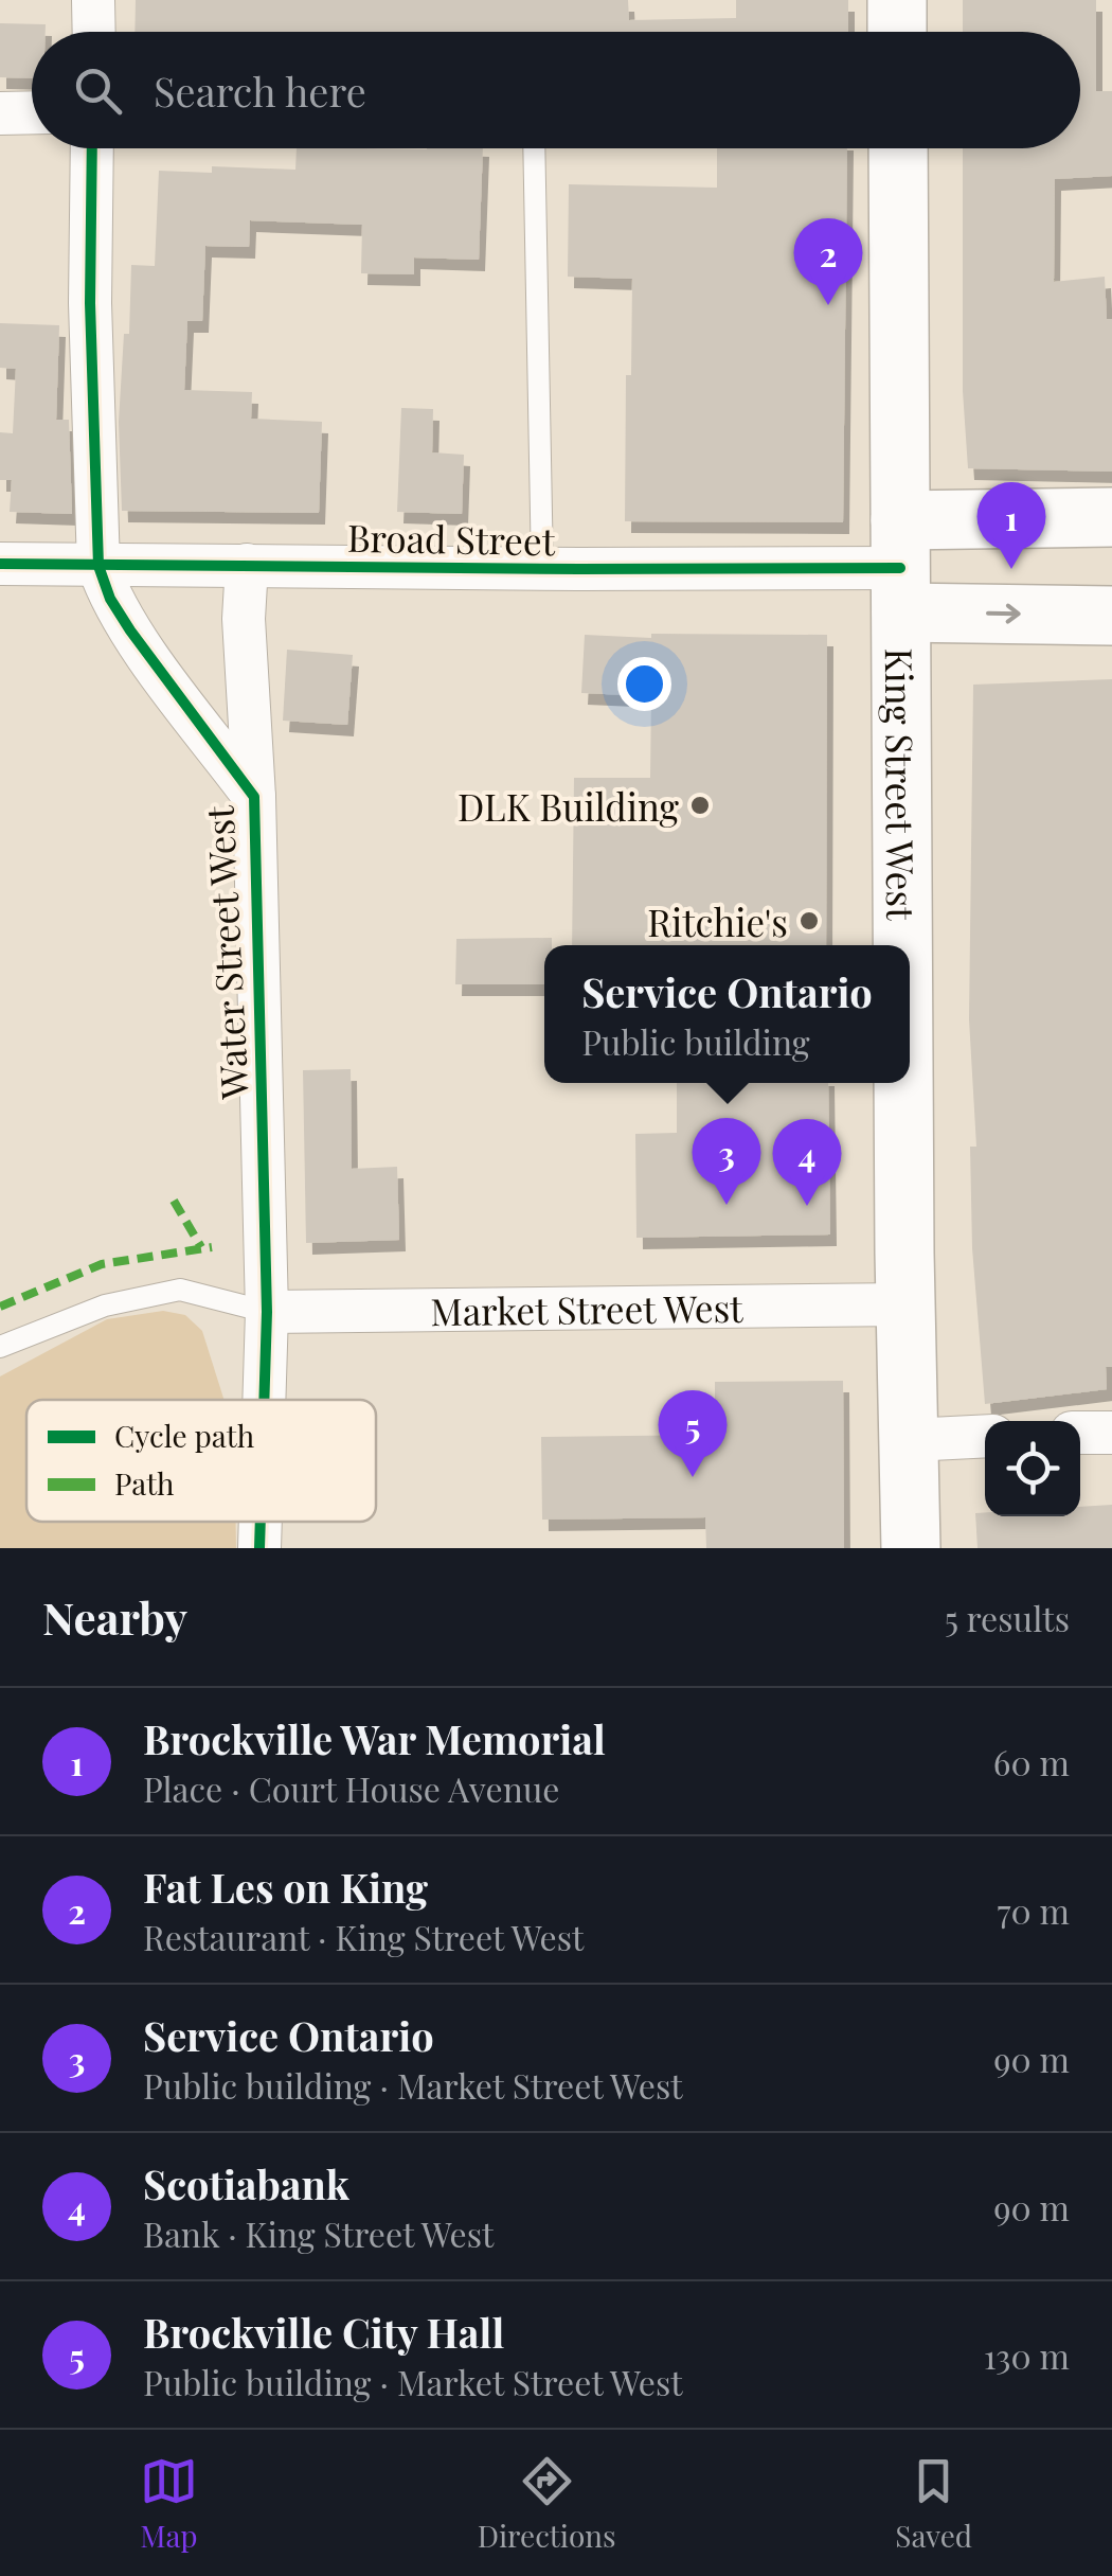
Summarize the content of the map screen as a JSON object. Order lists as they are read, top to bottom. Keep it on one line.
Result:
{"streets":{"main road":["King Street West"],"street":["Broad Street","Water Street West","Market Street West"]},"crossings":[["Broad Street","King Street West"],["Broad Street","Water Street West"],["King Street West","Market Street West"],["Water Street West","Market Street West"]],"places":["DLK Building","Ritchie's"],"legend":["Cycle path","Path"],"page":{"search":"Search here","pins":["2","1","3","4","5"],"popup":["Service Ontario","Public building"],"heading":["Nearby","5 results"],"list":[{"mark":"1","name":"Brockville War Memorial","note":"Place · Court House Avenue","value":"60 m"},{"mark":"2","name":"Fat Les on King","note":"Restaurant · King Street West","value":"70 m"},{"mark":"3","name":"Service Ontario","note":"Public building · Market Street West","value":"90 m"},{"mark":"4","name":"Scotiabank","note":"Bank · King Street West","value":"90 m"},{"mark":"5","name":"Brockville City Hall","note":"Public building · Market Street West","value":"130 m"}],"nav":["Map","Directions","Saved"]}}
